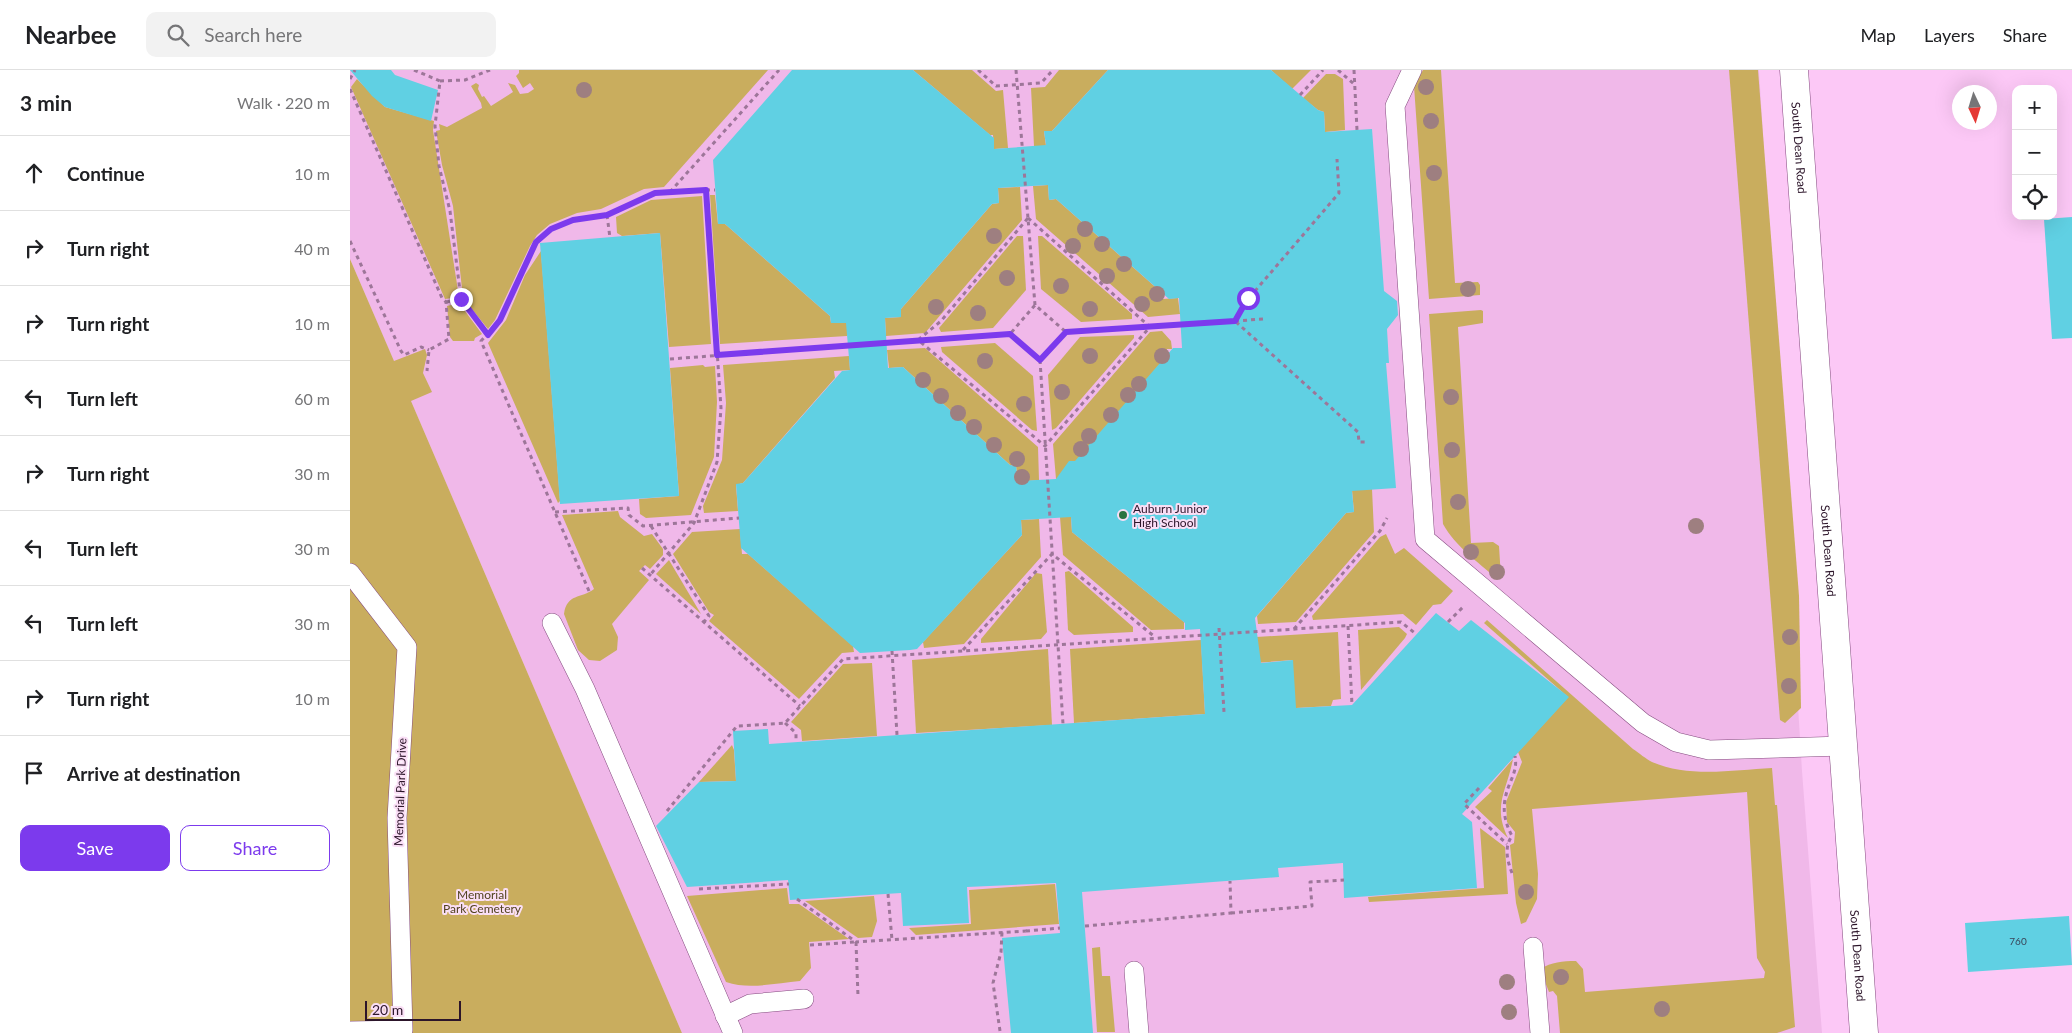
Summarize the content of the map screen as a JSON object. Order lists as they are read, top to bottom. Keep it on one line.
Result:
{"streets":{"street":["South Dean Road"],"lane":["Memorial Park Drive"]},"parks":["Memorial Park Cemetery"],"places":["Auburn Junior High School"],"house_numbers":["760"],"scale_bar":"20 m","north":"bottom","page":{"header":"Nearbee","search":"Search here","nav":["Map","Layers","Share"],"heading":["3 min","Walk · 220 m"],"map_buttons":["+","−"],"list":[["Continue","10 m"],["Turn right","40 m"],["Turn right","10 m"],["Turn left","60 m"],["Turn right","30 m"],["Turn left","30 m"],["Turn left","30 m"],["Turn right","10 m"],"Arrive at destination"],"buttons":["Save","Share"],"scale":"20 m"}}
